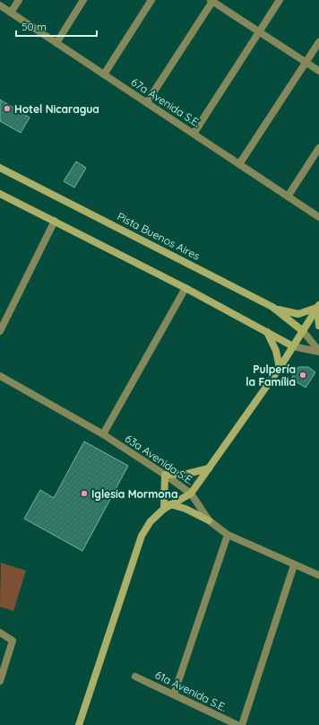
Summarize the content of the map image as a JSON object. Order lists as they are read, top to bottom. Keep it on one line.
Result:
{"streets":{"street":["67a Avenida S.E.","Pista Buenos Aires","63a Avenida S.E.","61a Avenida S.E."]},"places":["Hotel Nicaragua","Pulpería la Família","Iglesia Mormona"],"scale_bar":"50 m"}
